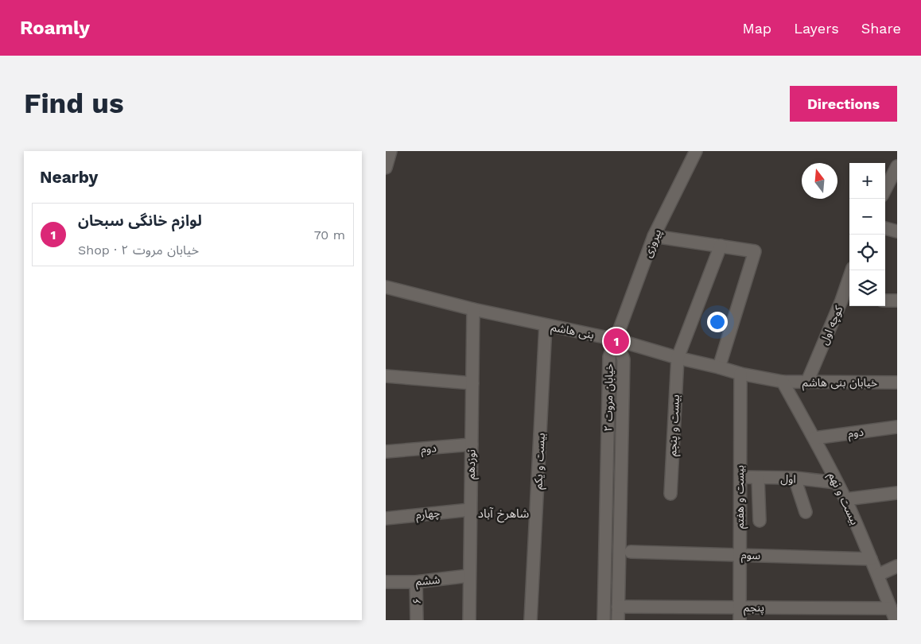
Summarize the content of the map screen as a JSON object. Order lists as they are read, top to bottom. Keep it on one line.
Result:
{"streets":{"street":["پیروزی","کوچه اول","بنی هاشم","خیابان بنی هاشم","خیابان مروت ۲","بیست و پنجم","دوم","بیست و یکم","نوزدهم","اول","بیست و هفتم","بیست و نهم","چهارم","سوم","ششم","۶","پنجم"]},"crossings":[["پیروزی","بنی هاشم"],["پیروزی","خیابان مروت ۲"],["کوچه اول","خیابان بنی هاشم"],["بنی هاشم","خیابان بنی هاشم"],["بنی هاشم","خیابان مروت ۲"],["بنی هاشم","بیست و پنجم"],["بنی هاشم","بیست و یکم"],["بنی هاشم","نوزدهم"],["بنی هاشم","بیست و هفتم"],["بنی هاشم","بیست و نهم"],["خیابان بنی هاشم","بیست و نهم"],["خیابان مروت ۲","پنجم"],["دوم","نوزدهم"],["دوم","بیست و نهم"],["نوزدهم","چهارم"],["نوزدهم","ششم"],["اول","بیست و هفتم"],["اول","بیست و نهم"],["بیست و هفتم","سوم"],["بیست و هفتم","پنجم"],["بیست و نهم","سوم"],["بیست و نهم","پنجم"],["ششم","۶"]],"districts":["شاهرخ آباد"],"north":"top","page":{"header":"Roamly","nav":["Map","Layers","Share"],"buttons":"Directions","title":"Find us","heading":"Nearby","map_buttons":["+","−"],"list":[{"mark":"1","name":"لوازم خانگی سبحان","note":"Shop · خیابان مروت ۲","value":"70 m"}],"pins":"1"}}
